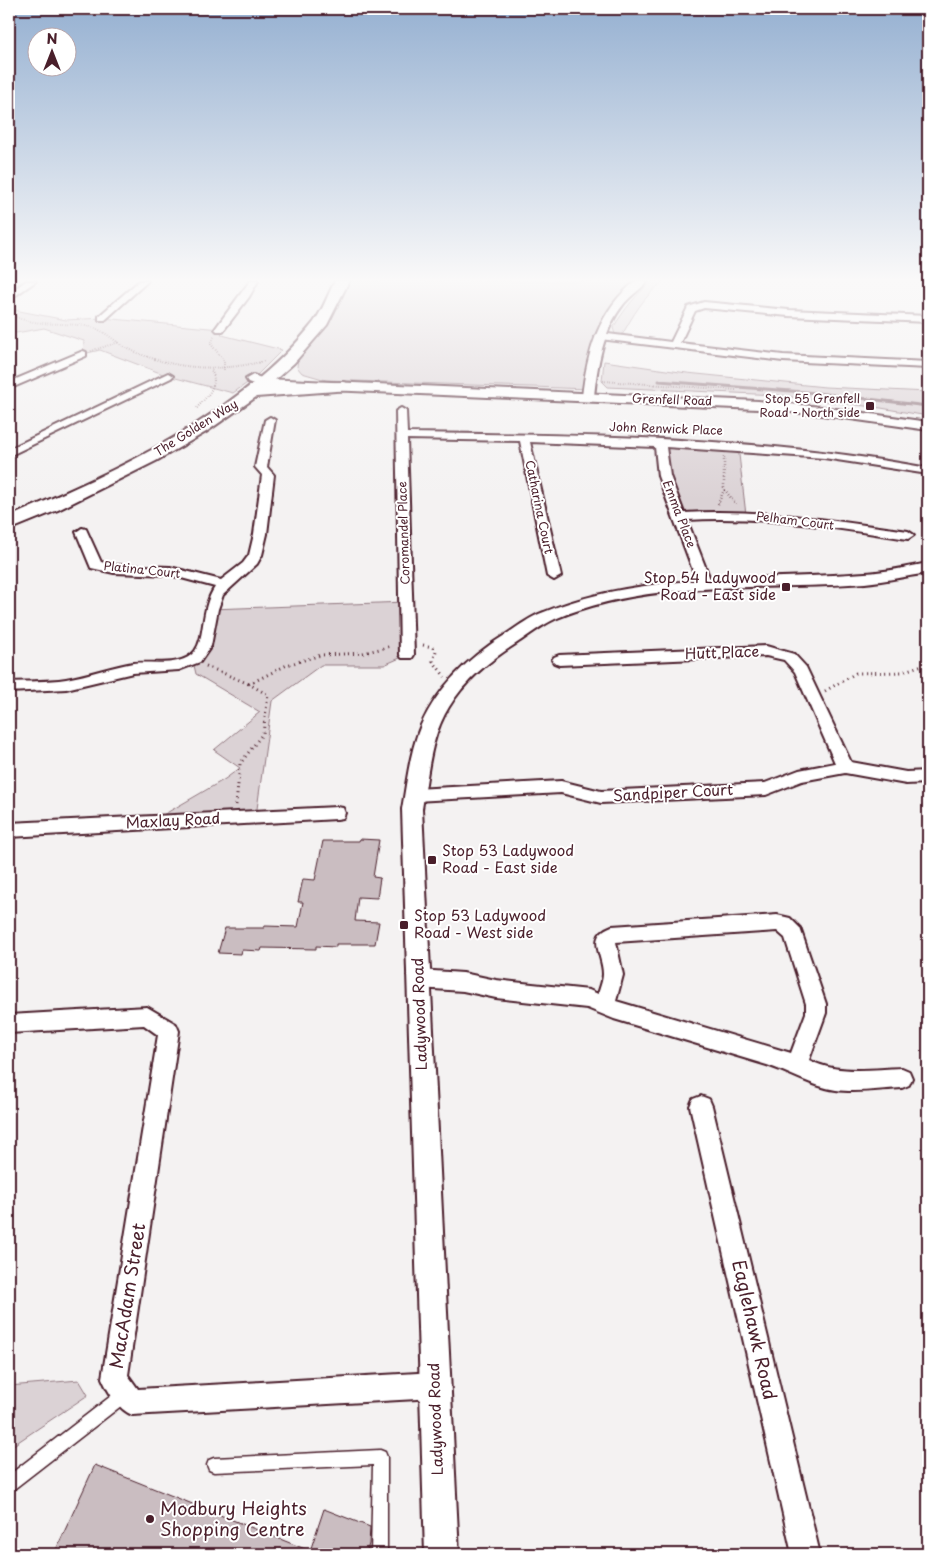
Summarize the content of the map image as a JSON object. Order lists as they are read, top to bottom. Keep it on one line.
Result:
{"streets":{"main road":["Grenfell Road","The Golden Way"],"street":["John Renwick Place","Catharina Court","Emma Place","Pelham Court","Coromandel Place","Platina Court","Hutt Place","Sandpiper Court","Maxlay Road","Ladywood Road","MacAdam Street","Eaglehawk Road"]},"crossings":[["Grenfell Road","The Golden Way"],["John Renwick Place","Catharina Court"],["John Renwick Place","Emma Place"],["John Renwick Place","Coromandel Place"],["Emma Place","Pelham Court"],["Emma Place","Ladywood Road"],["Hutt Place","Sandpiper Court"],["Sandpiper Court","Ladywood Road"]],"places":{"transit":["Stop 55 Grenfell Road - North side","Stop 54 Ladywood Road - East side","Stop 53 Ladywood Road - East side","Stop 53 Ladywood Road - West side"],"other":["Modbury Heights Shopping Centre"]},"north":"top"}
